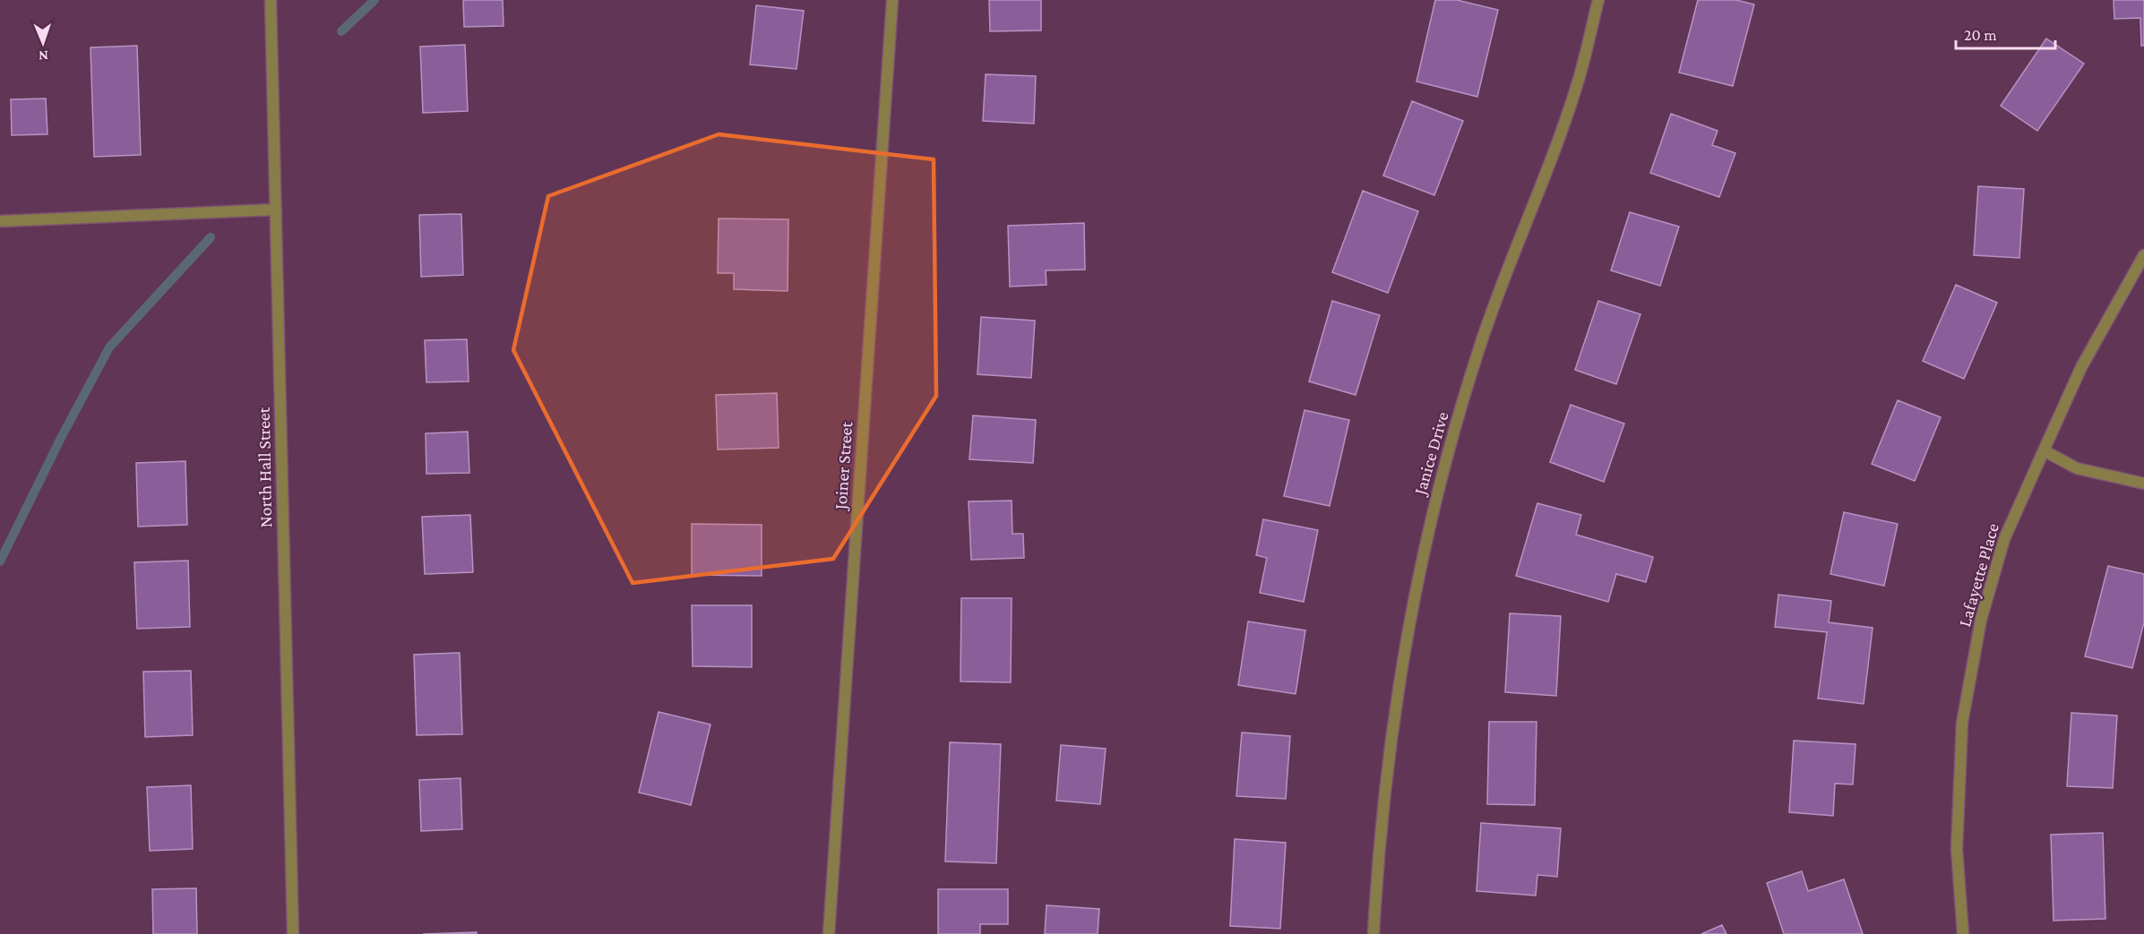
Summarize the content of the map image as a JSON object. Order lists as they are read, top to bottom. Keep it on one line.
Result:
{"streets":{"street":["Janice Drive","Joiner Street","North Hall Street","Lafayette Place"]},"scale_bar":"20 m","north":"bottom"}
